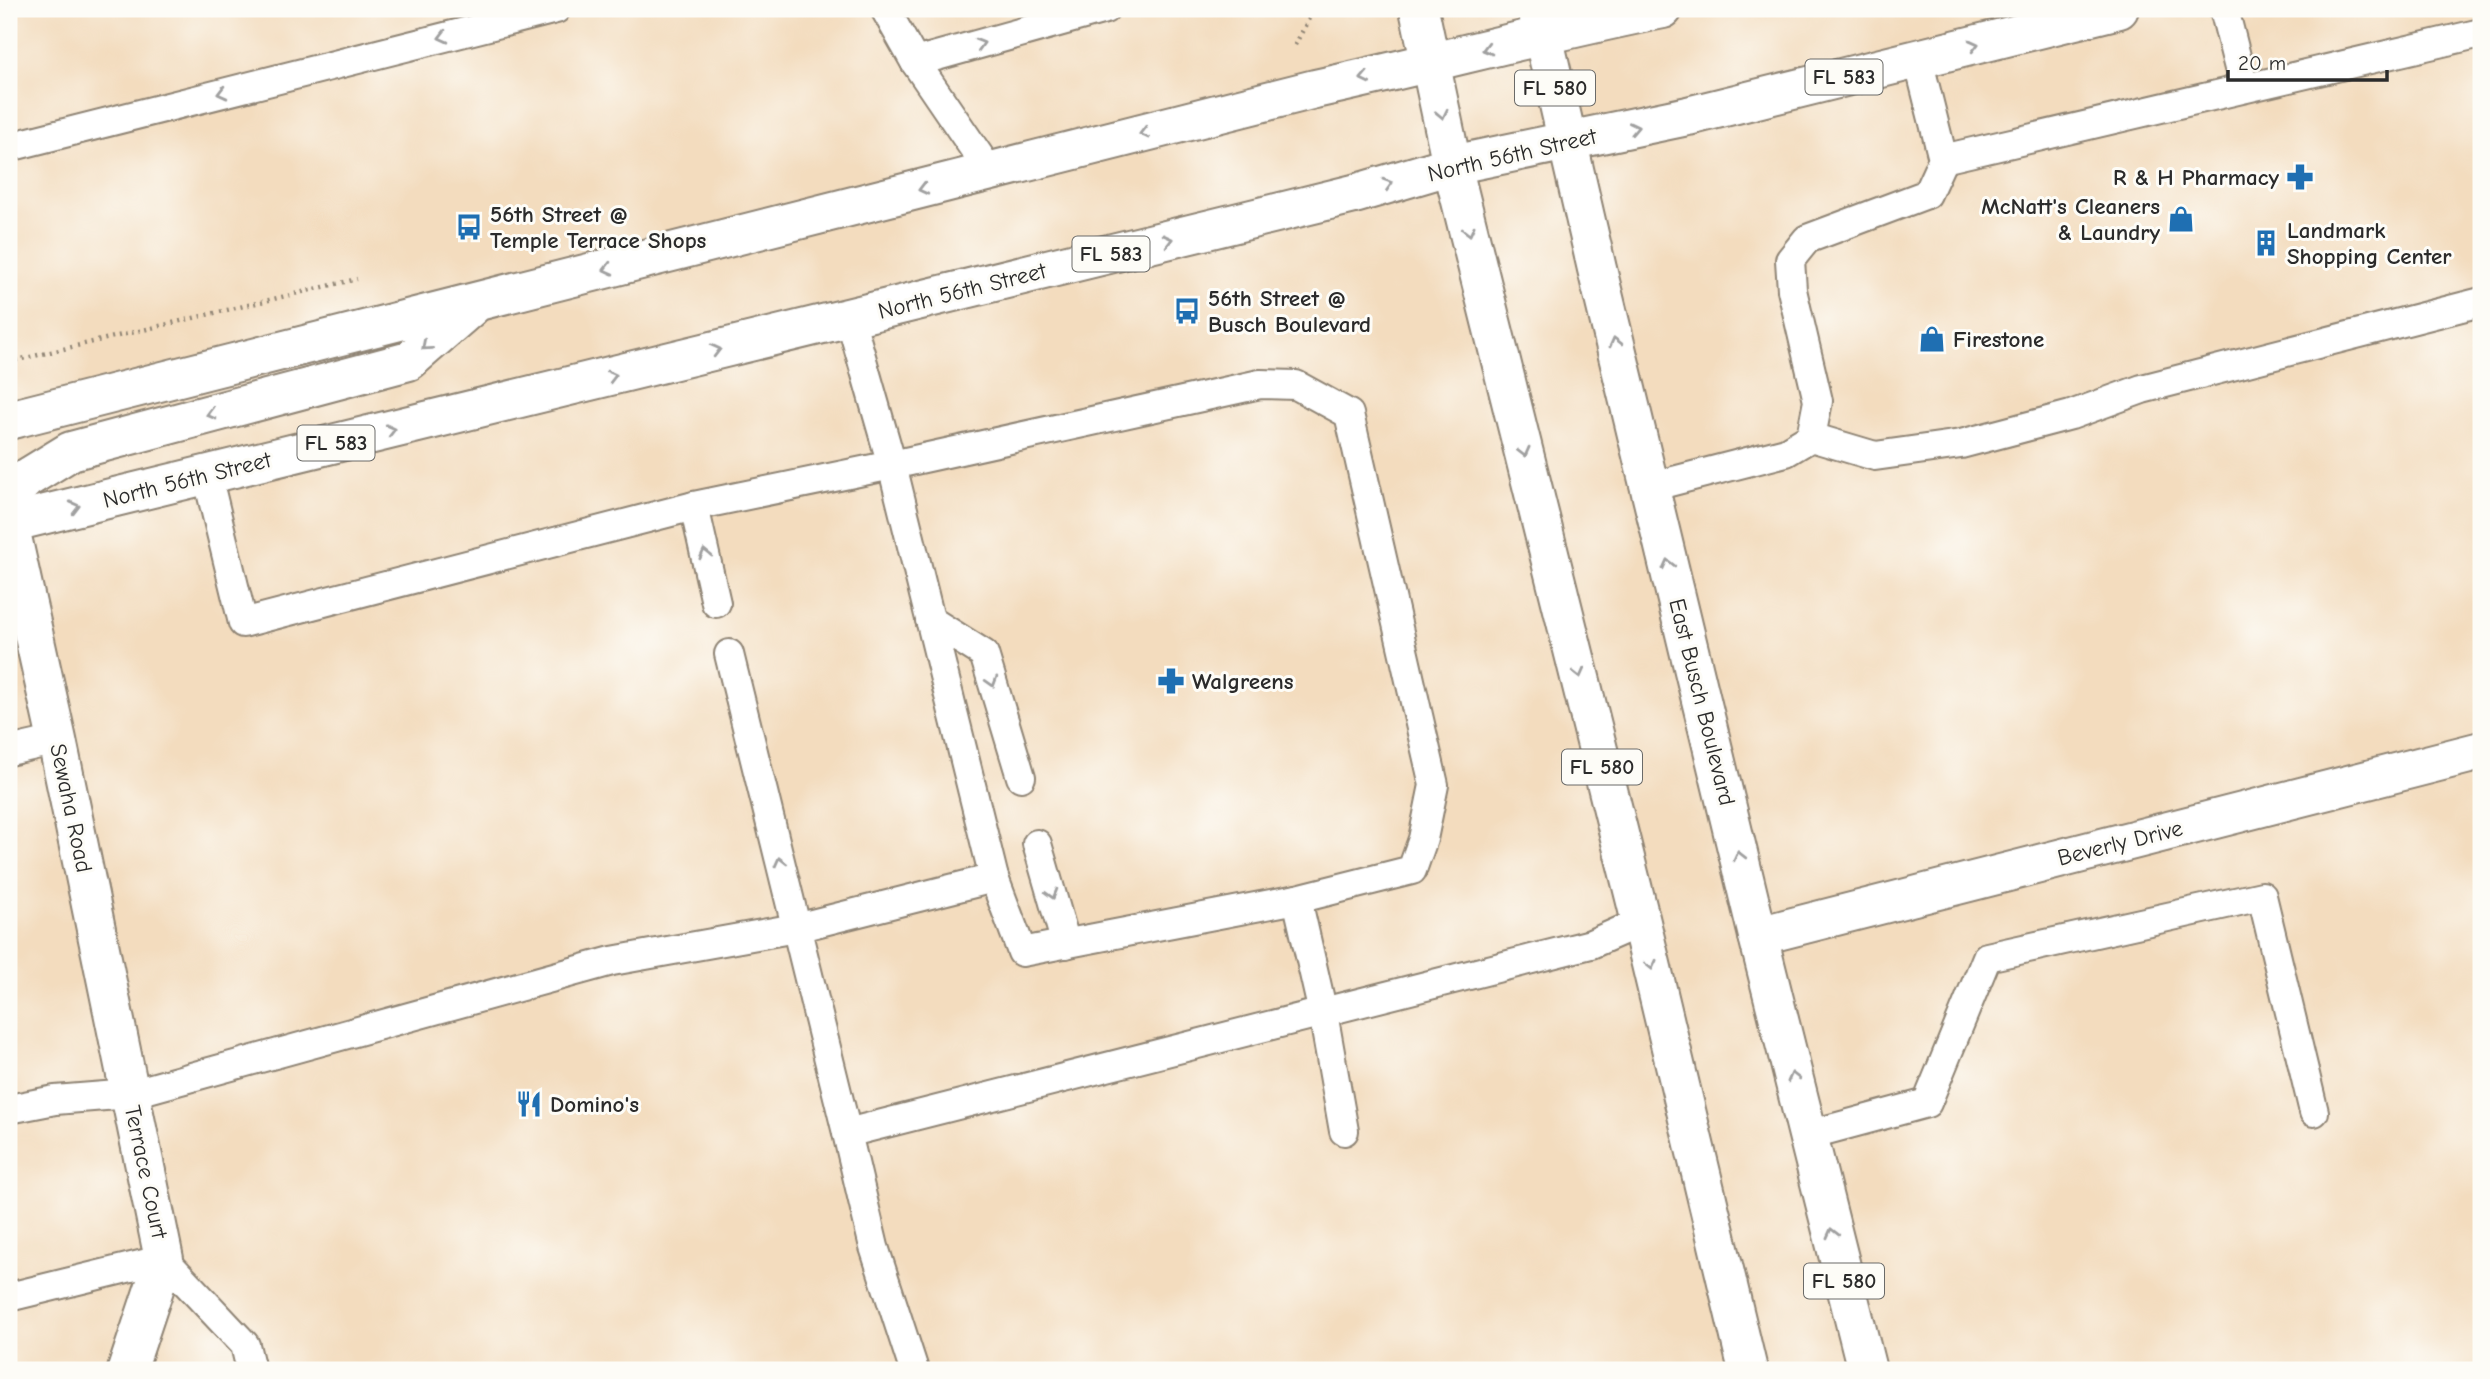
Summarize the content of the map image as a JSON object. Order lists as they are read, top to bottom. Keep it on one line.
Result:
{"streets":{"main road":["FL 583","FL 580","North 56th Street","East Busch Boulevard","Sewaha Road","Beverly Drive","Terrace Court"]},"crossings":[["FL 580","North 56th Street"],["North 56th Street","East Busch Boulevard"],["North 56th Street","Sewaha Road"],["East Busch Boulevard","Beverly Drive"],["Sewaha Road","Terrace Court"]],"places":{"pharmacy":["R & H Pharmacy","Walgreens"],"shop":["McNatt's Cleaners & Laundry","Firestone"],"bus stop":["56th Street @ Temple Terrace Shops","56th Street @ Busch Boulevard"],"building":["Landmark Shopping Center"],"restaurant":["Domino's"]},"scale_bar":"20 m"}
